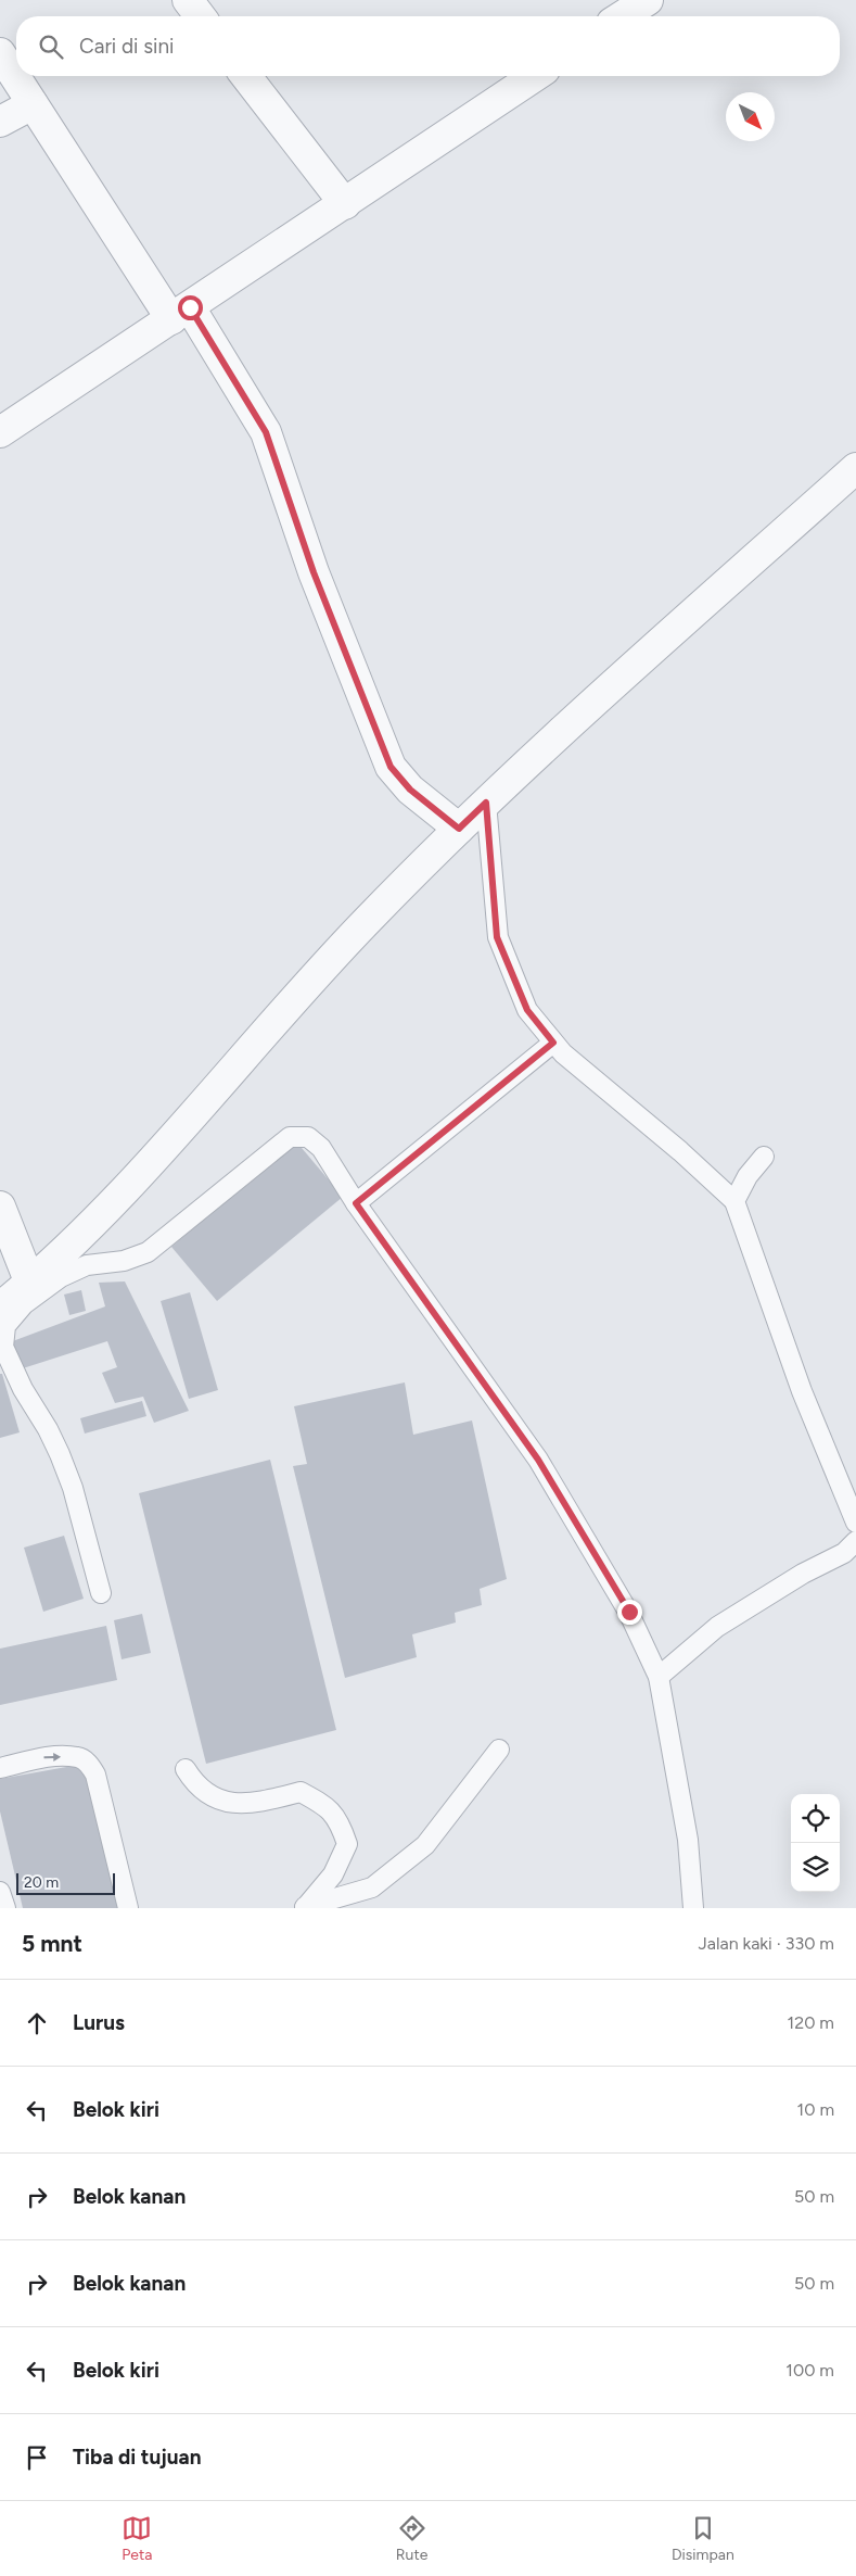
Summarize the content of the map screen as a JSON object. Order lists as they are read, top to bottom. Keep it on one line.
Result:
{"scale_bar":"20 m","north":"bottom right","page":{"search":"Cari di sini","scale":"20 m","heading":["5 mnt","Jalan kaki · 330 m"],"list":[["Lurus","120 m"],["Belok kiri","10 m"],["Belok kanan","50 m"],["Belok kanan","50 m"],["Belok kiri","100 m"],"Tiba di tujuan"],"nav":["Peta","Rute","Disimpan"]}}
